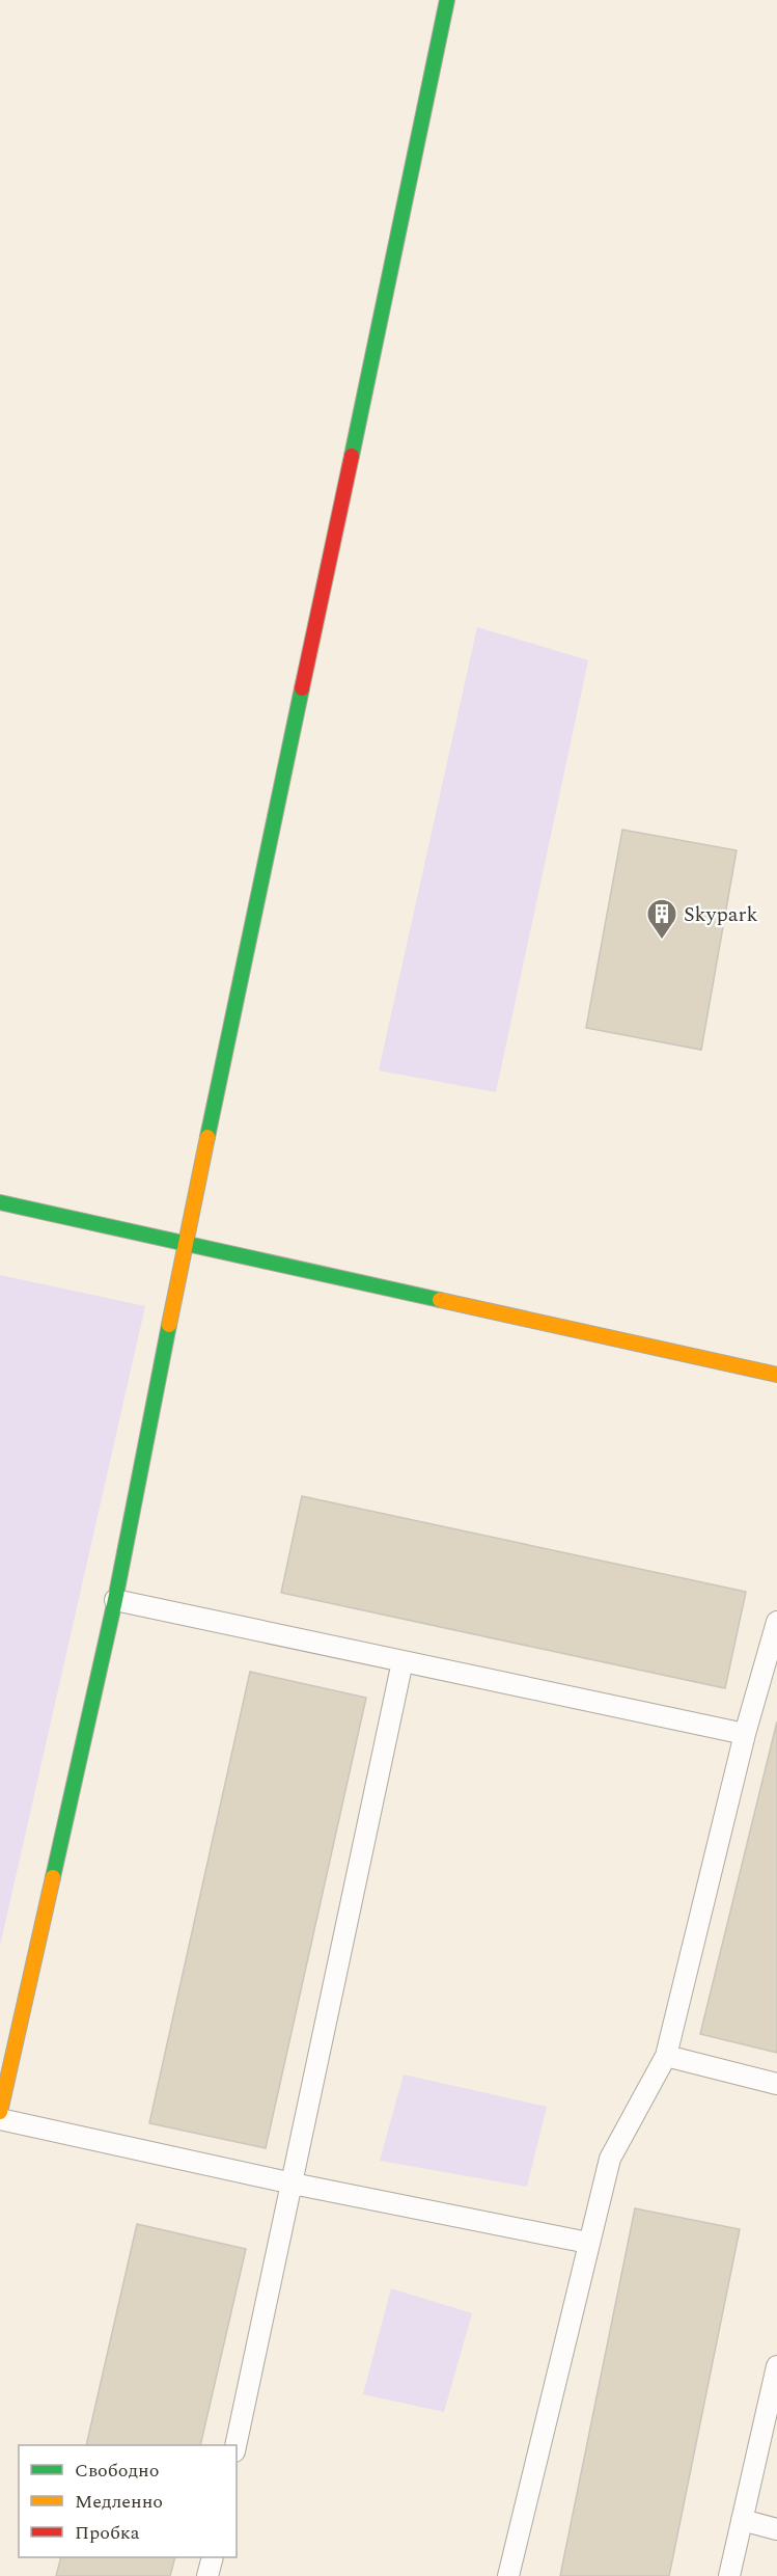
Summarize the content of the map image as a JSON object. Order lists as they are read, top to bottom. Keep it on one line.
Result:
{"places":{"building":["Skypark"]},"legend":["Свободно","Медленно","Пробка"]}
